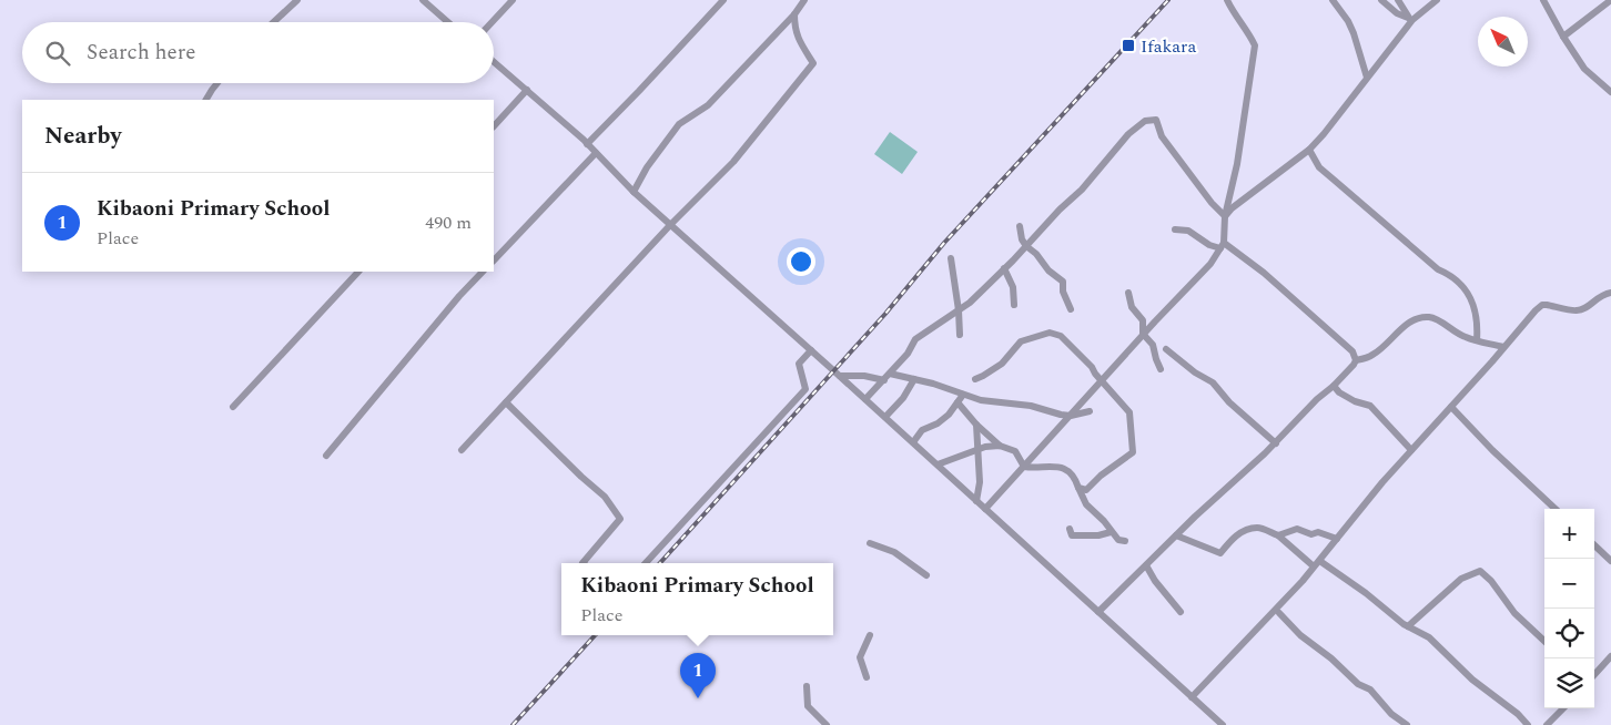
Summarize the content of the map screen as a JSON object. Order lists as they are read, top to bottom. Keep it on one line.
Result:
{"places":{"transit":["Ifakara"]},"north":"top left","page":{"search":"Search here","heading":"Nearby","list":[{"mark":"1","name":"Kibaoni Primary School","note":"Place","value":"490 m"}],"map_buttons":["+","−"],"popup":["Kibaoni Primary School","Place"],"pins":"1"}}
